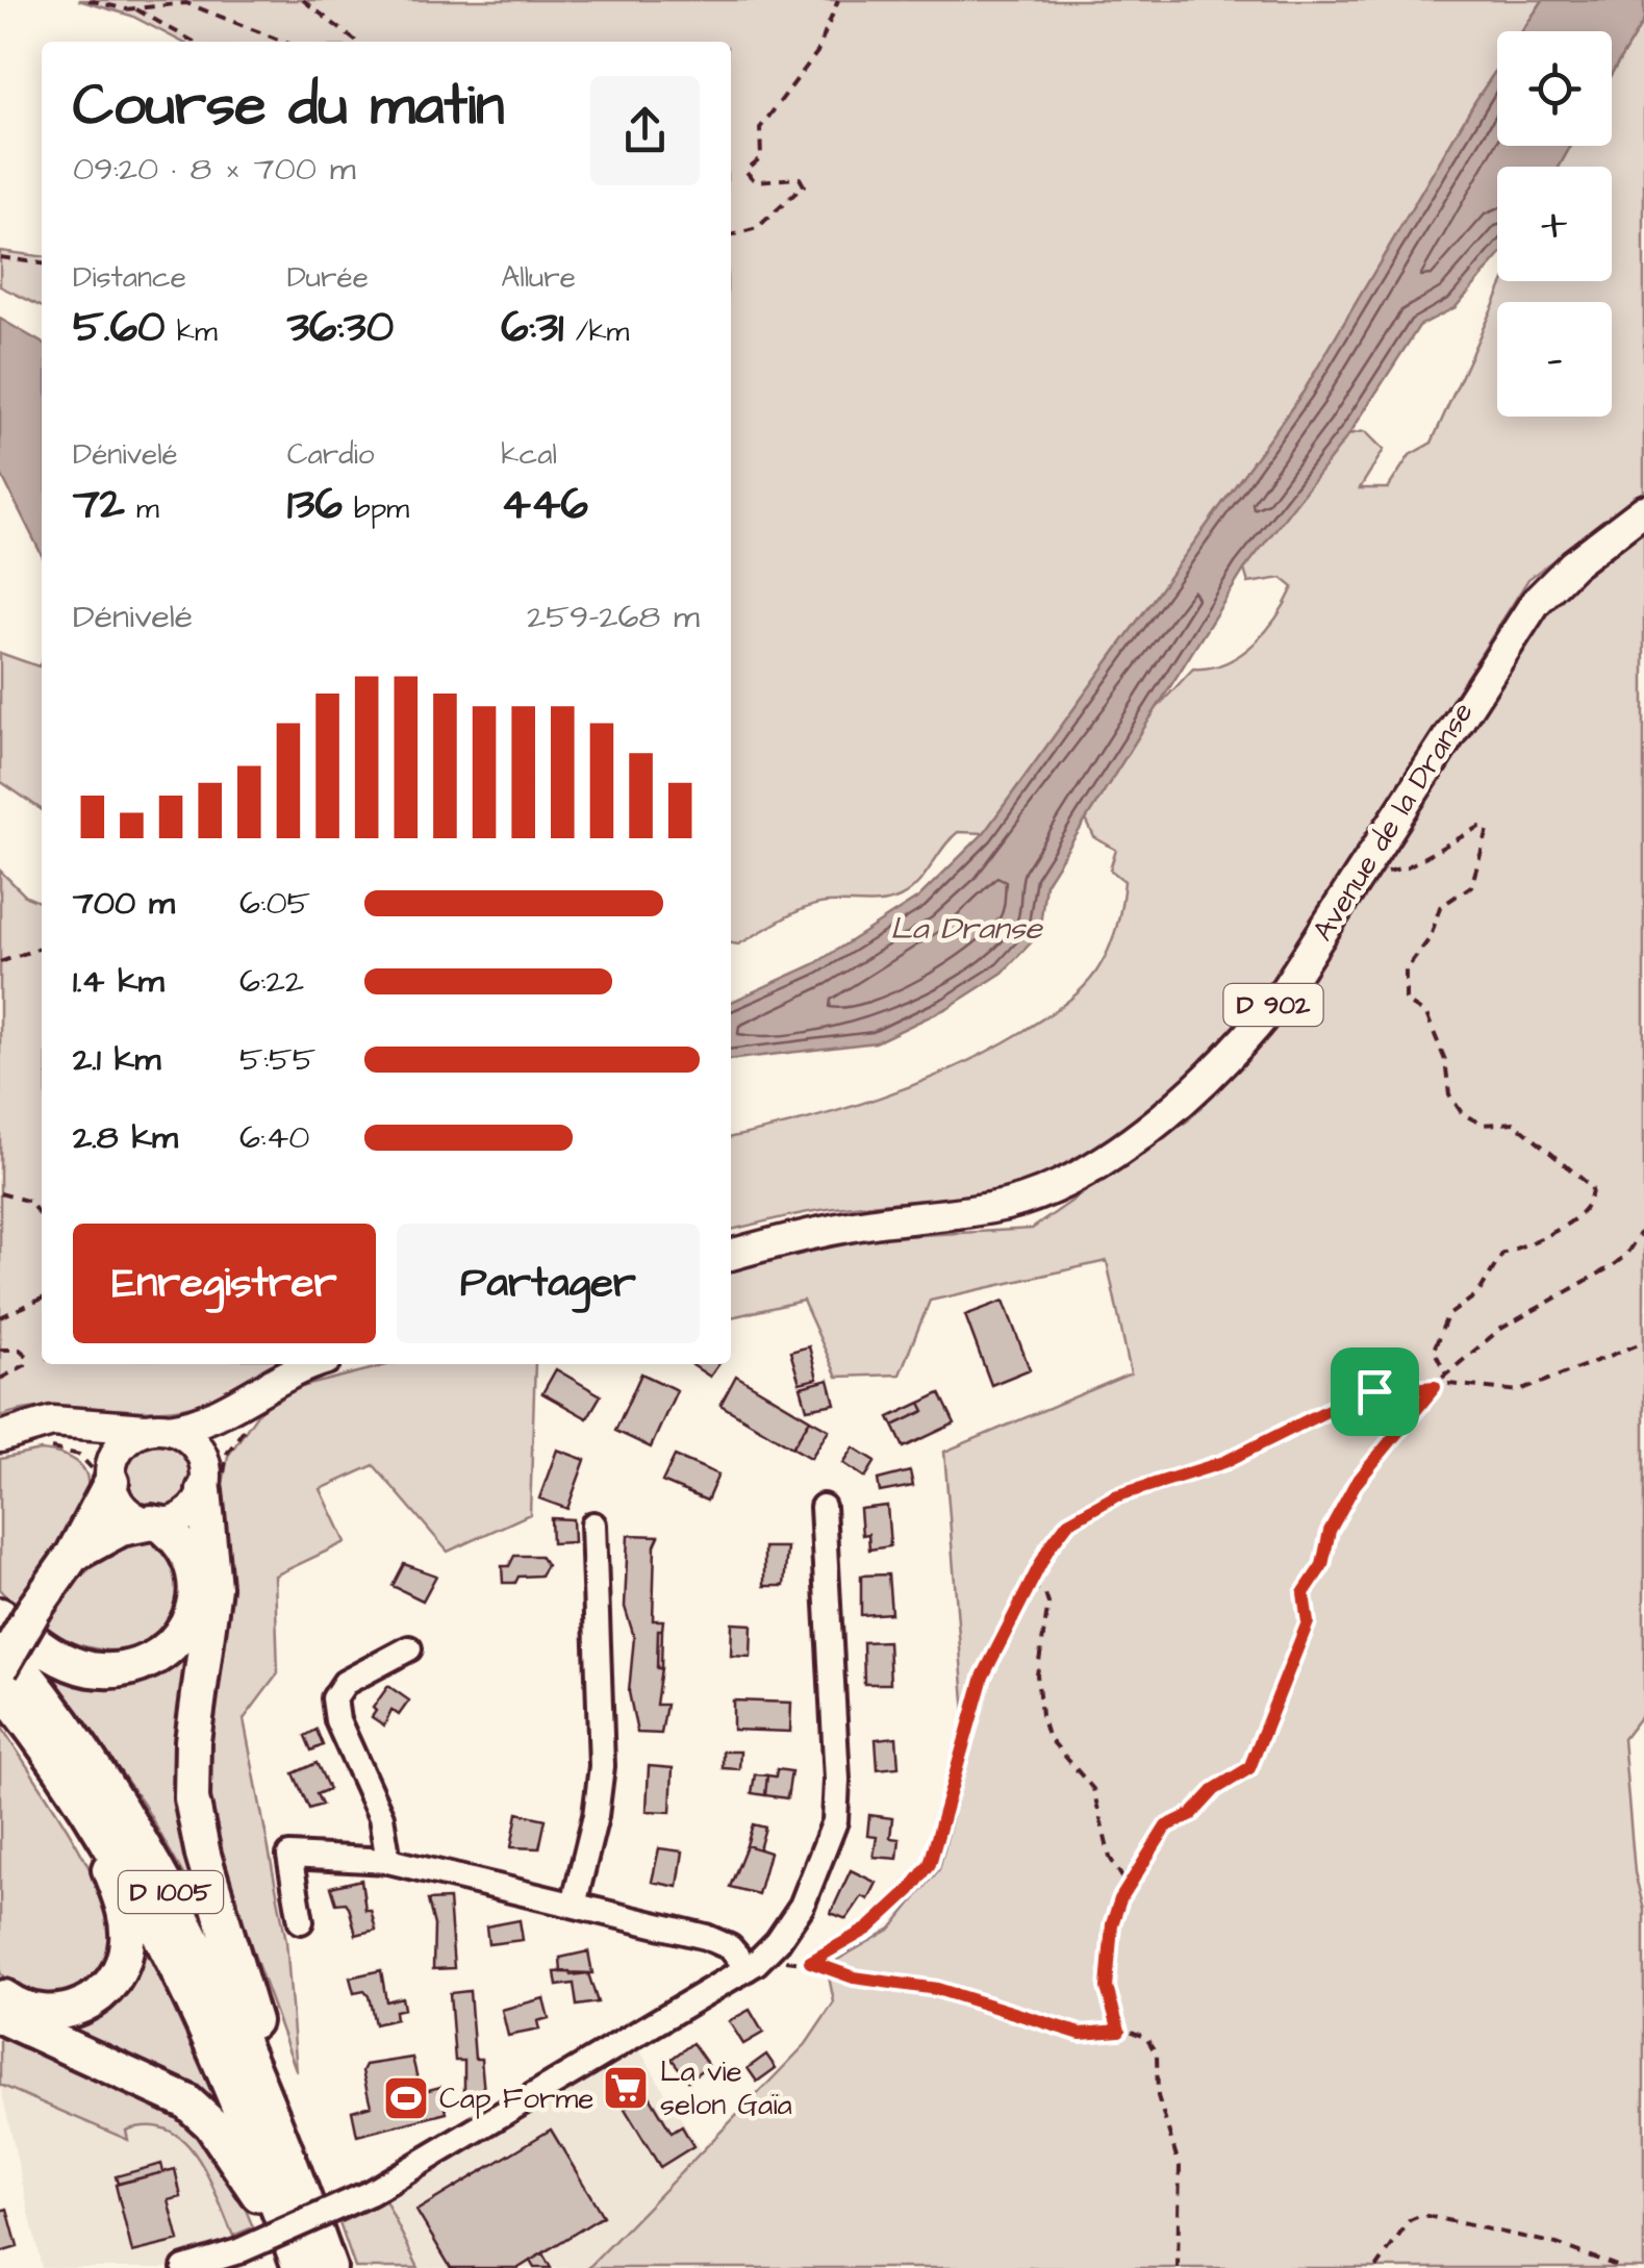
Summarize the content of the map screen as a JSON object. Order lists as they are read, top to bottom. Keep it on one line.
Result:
{"streets":{"highway":["D 1005"],"main road":["Avenue de la Dranse","D 902"]},"water":["La Dranse"],"places":{"supermarket":["La vie selon Gaïa"],"sports":["Cap Forme"]},"page":{"map_buttons":["+","−"],"heading":["Course du matin","09:20 · 8 × 700 m"],"stats":[["Distance","5.60 km"],["Durée","36:30"],["Allure","6:31 /km"],["Dénivelé","72 m"],["Cardio","136 bpm"],["kcal","446"]],"chart":["Dénivelé","259–268 m"],"list":[{"name":"700 m","note":"6:05"},{"name":"1.4 km","note":"6:22"},{"name":"2.1 km","note":"5:55"},{"name":"2.8 km","note":"6:40"}],"buttons":["Enregistrer","Partager"]}}
